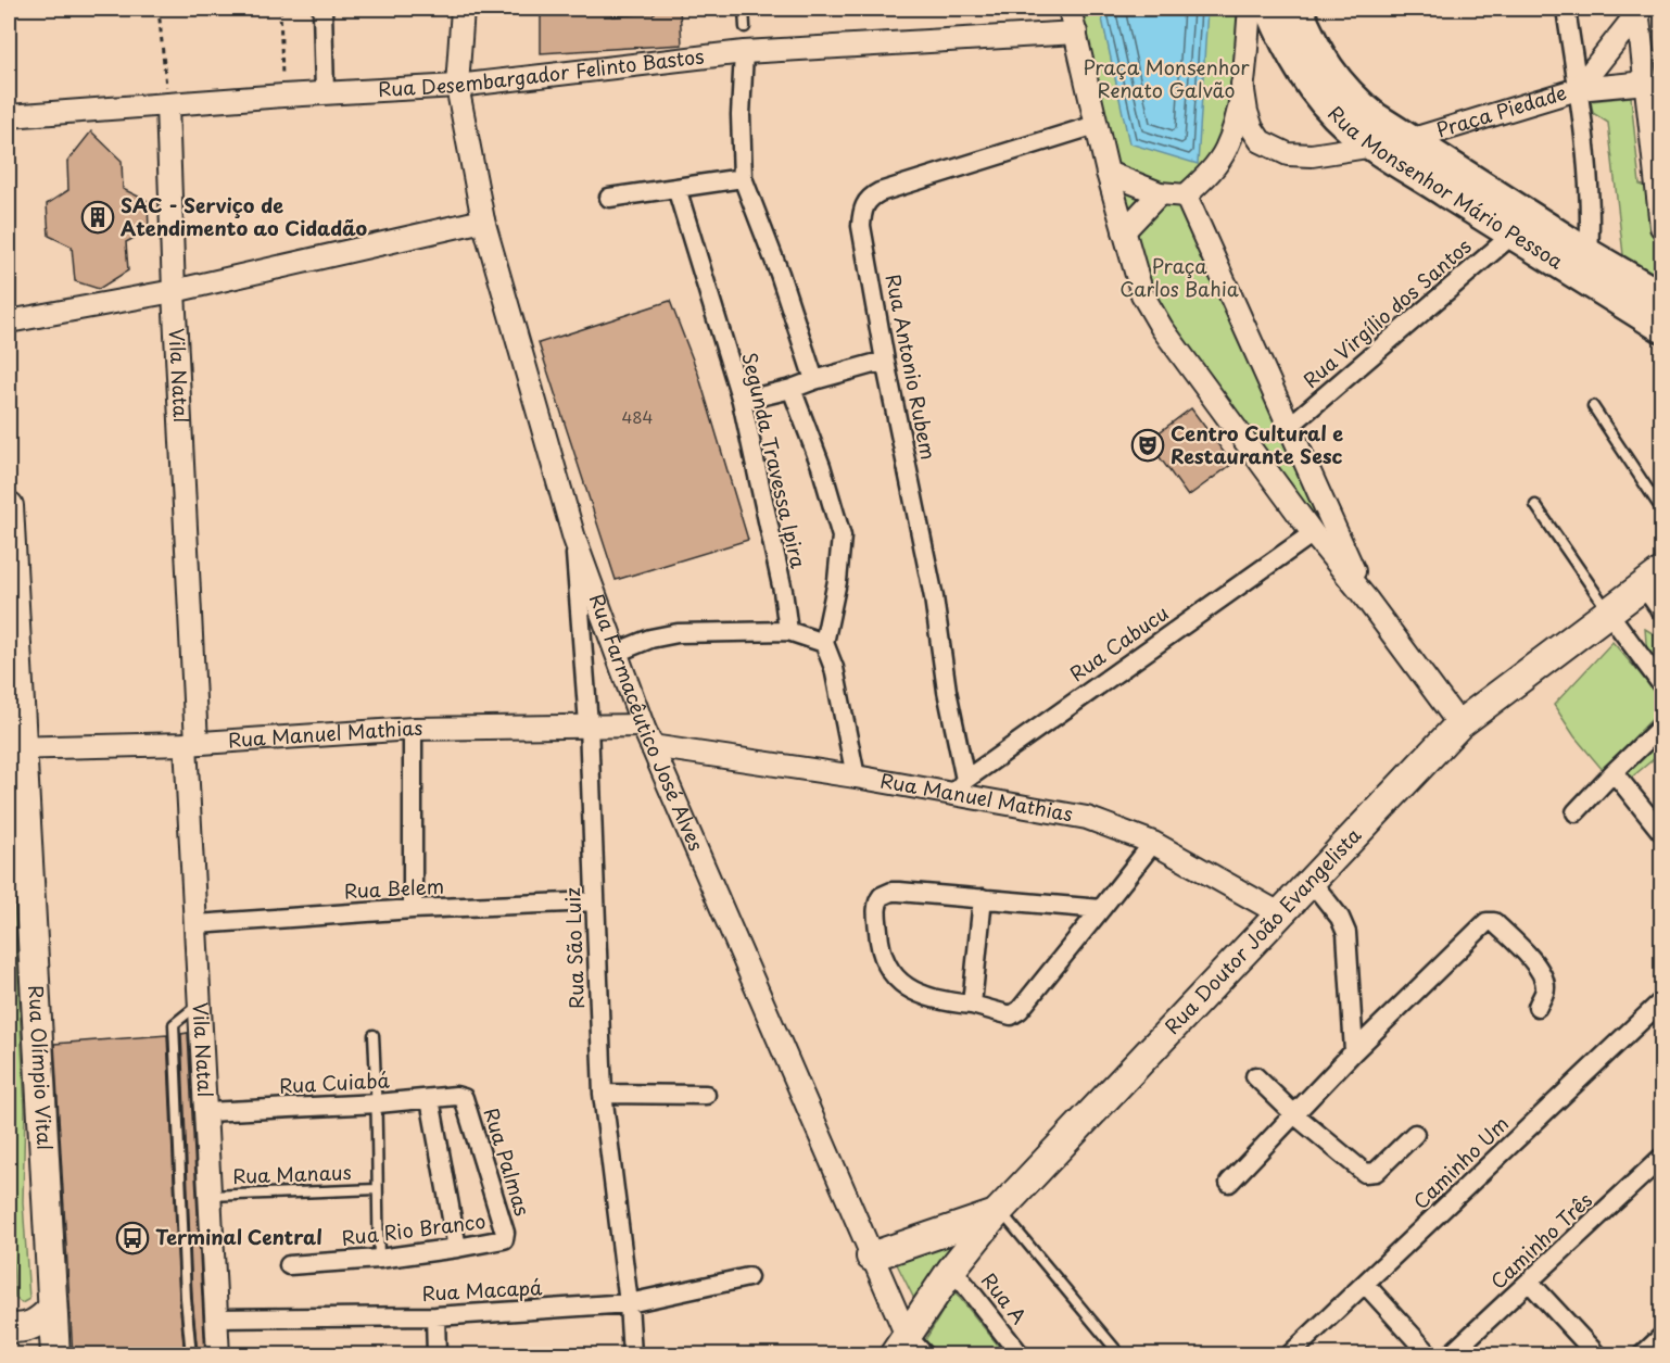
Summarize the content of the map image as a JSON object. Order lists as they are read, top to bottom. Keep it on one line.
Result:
{"streets":{"highway":["Rua Monsenhor Mário Pessoa"],"main road":["Rua Doutor João Evangelista","Rua Olímpio Vital"],"street":["Rua Desembargador Felinto Bastos","Praça Piedade","Rua Virgílio dos Santos","Rua Antonio Rubem","Vila Natal","Segunda Travessa Ipira","Rua Cabucu","Rua Farmacêutico José Alves","Rua Manuel Mathias","Rua Belem","Rua São Luiz","Rua Cuiabá","Rua Palmas","Caminho Um","Rua Rio Branco","Caminho Três","Rua Macapá","Rua A"],"lane":["Rua Manaus"]},"crossings":[["Rua Desembargador Felinto Bastos","Vila Natal"],["Rua Desembargador Felinto Bastos","Rua Farmacêutico José Alves"],["Praça Piedade","Rua Monsenhor Mário Pessoa"],["Rua Monsenhor Mário Pessoa","Rua Virgílio dos Santos"],["Rua Antonio Rubem","Rua Cabucu"],["Rua Antonio Rubem","Rua Manuel Mathias"],["Vila Natal","Rua Manuel Mathias"],["Vila Natal","Rua Belem"],["Vila Natal","Rua Cuiabá"],["Vila Natal","Rua Manaus"],["Vila Natal","Rua Macapá"],["Rua Cabucu","Rua Manuel Mathias"],["Rua Farmacêutico José Alves","Rua Manuel Mathias"],["Rua Farmacêutico José Alves","Rua Doutor João Evangelista"],["Rua Farmacêutico José Alves","Rua São Luiz"],["Rua Manuel Mathias","Rua Doutor João Evangelista"],["Rua Manuel Mathias","Rua São Luiz"],["Rua Manuel Mathias","Rua Olímpio Vital"],["Rua Belem","Rua São Luiz"],["Rua Doutor João Evangelista","Rua A"],["Rua São Luiz","Rua Macapá"],["Rua Cuiabá","Rua Palmas"],["Rua Palmas","Rua Rio Branco"]],"parks":["Praça Monsenhor Renato Galvão","Praça Carlos Bahia"],"places":{"building":["SAC - Serviço de Atendimento ao Cidadão"],"theatre":["Centro Cultural e Restaurante Sesc"],"bus stop":["Terminal Central"]},"house_numbers":["484"]}
